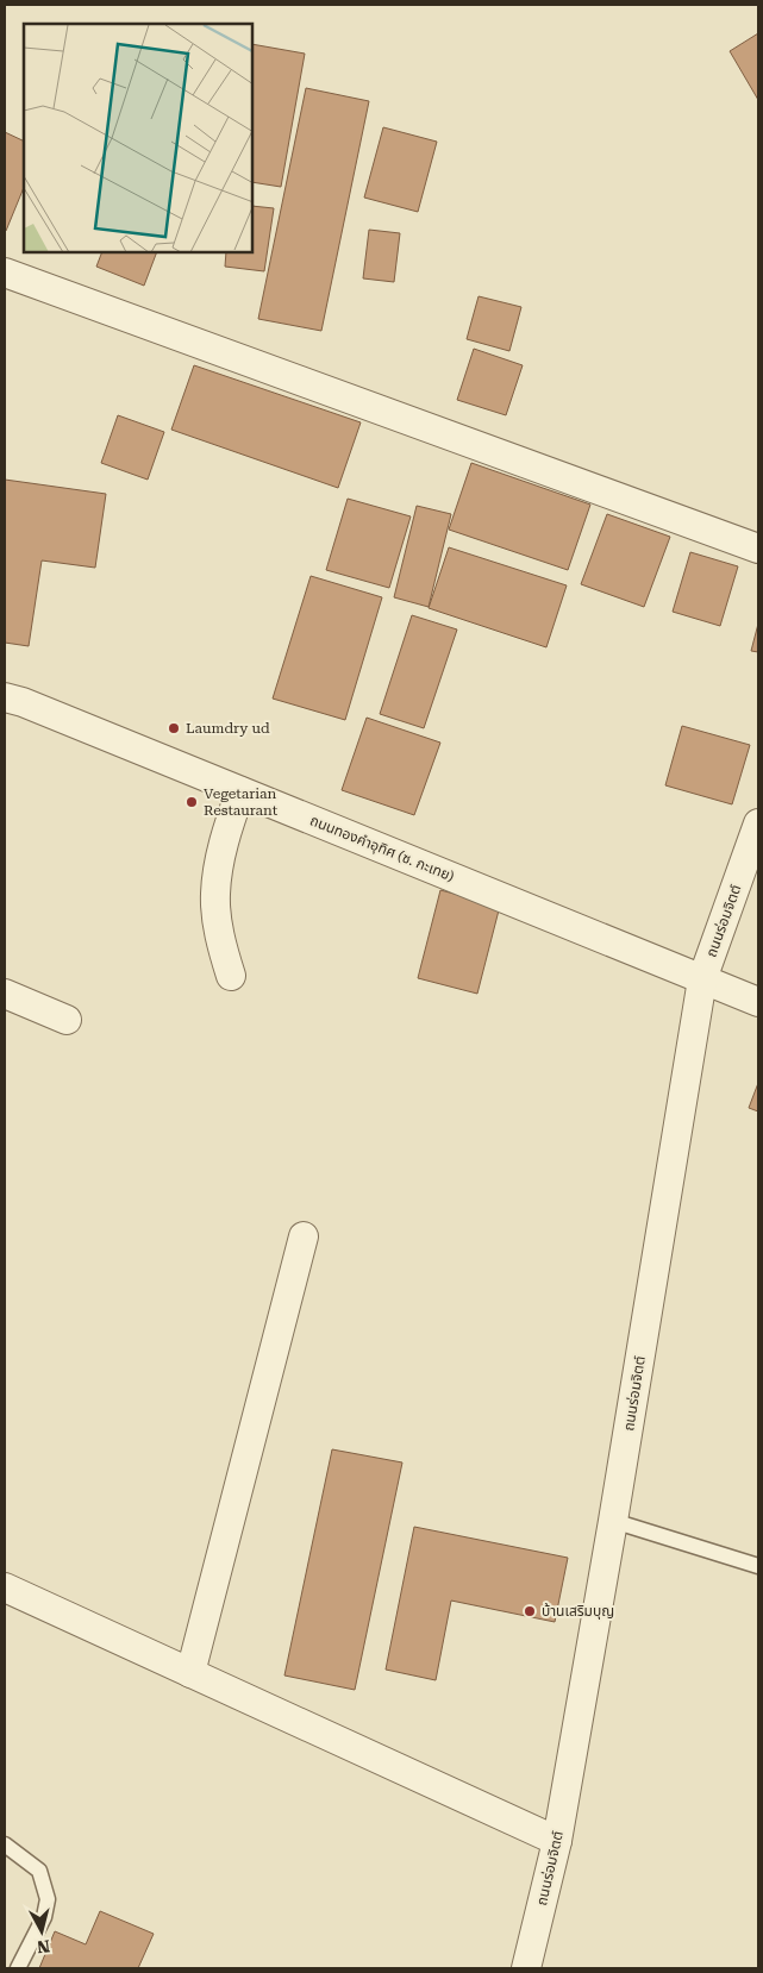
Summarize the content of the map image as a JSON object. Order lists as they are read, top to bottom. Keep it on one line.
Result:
{"streets":{"street":["ถนนทองคำอุทิศ (ซ. กะเทย)","ถนนร่อมจิตต์"]},"crossings":[["ถนนทองคำอุทิศ (ซ. กะเทย)","ถนนร่อมจิตต์"]],"places":["Laumdry ud","Vegetarian Restaurant","บ้านเสริมบุญ"],"north":"bottom"}
